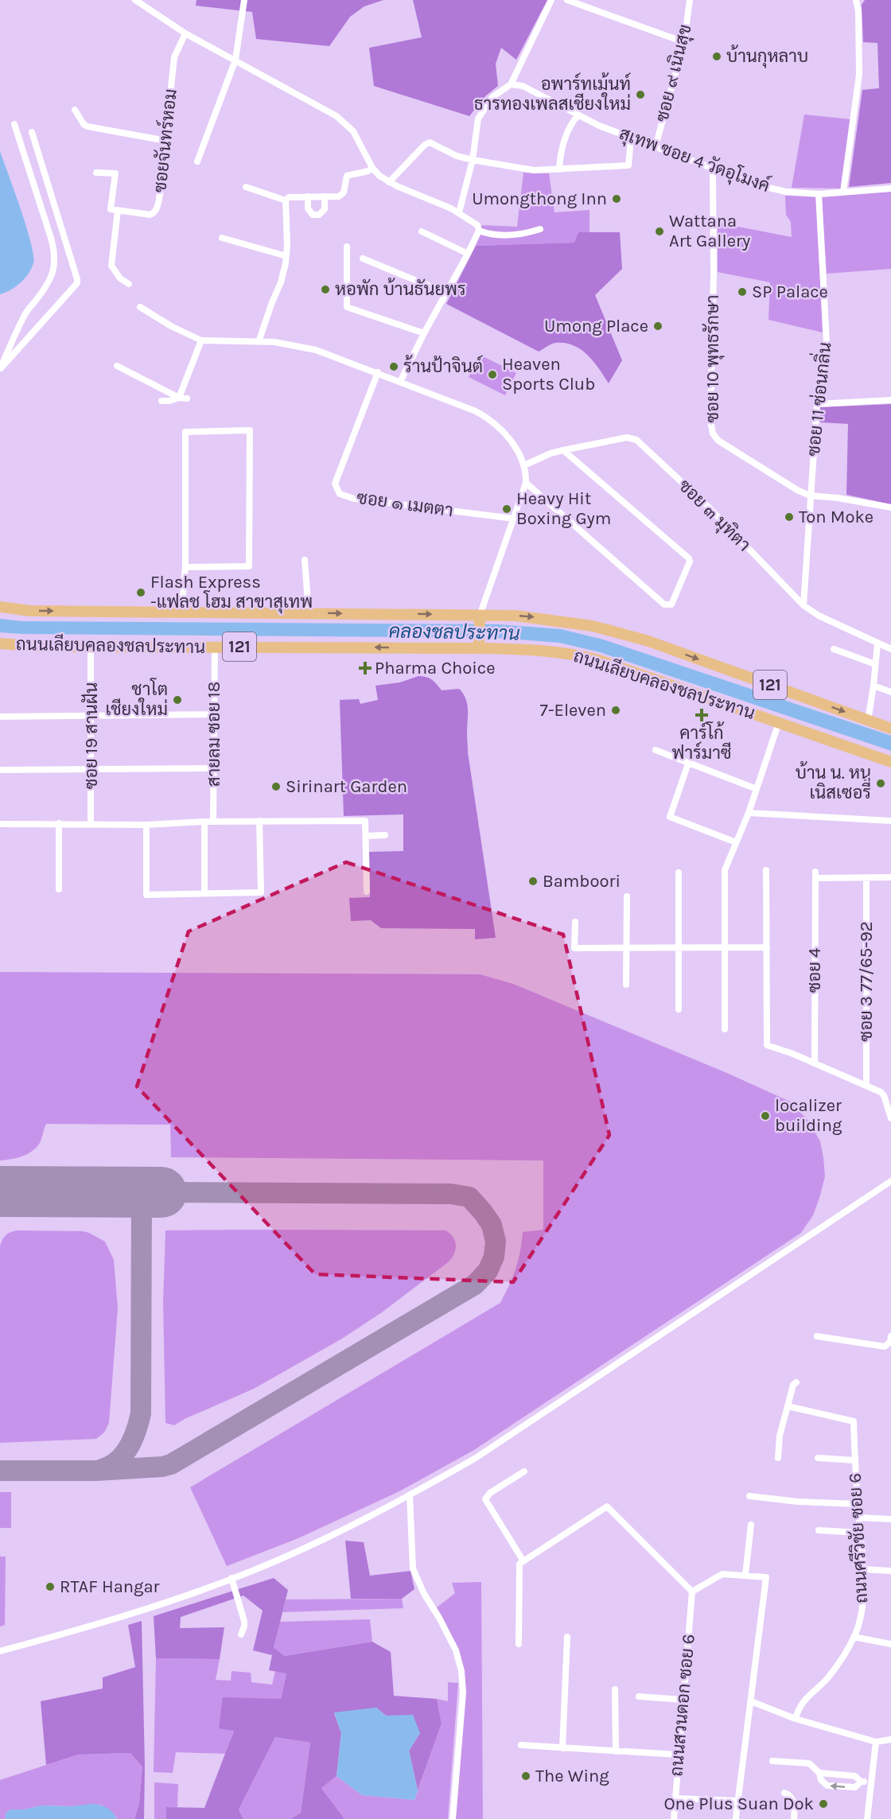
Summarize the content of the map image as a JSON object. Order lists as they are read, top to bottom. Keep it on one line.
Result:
{"streets":{"main road":["ถนนเลียบคลองชลประทาน","121"],"street":["ซอย ๙ เนินสุข","ซอยจันทร์หอม","สุเทพ ซอย 4 วัดอุโมงค์","ซอย 10 พุทธรักษา","ซอย 11 ซ่อนกลิ่น","ซอย ๑ เมตตา","ซอย ๓ มุทิตา","สายลม ซอย 18","ซอย 19 สานฝัน","ซอย 4","ซอย 3 77/65-92","ถนนศรีวิชัย ซอย 6","ถนนสวนดอก ซอย 6"]},"crossings":[["ซอย ๙ เนินสุข","สุเทพ ซอย 4 วัดอุโมงค์"],["สุเทพ ซอย 4 วัดอุโมงค์","ซอย 10 พุทธรักษา"],["สุเทพ ซอย 4 วัดอุโมงค์","ซอย 11 ซ่อนกลิ่น"],["ซอย 10 พุทธรักษา","ซอย 11 ซ่อนกลิ่น"],["ซอย 11 ซ่อนกลิ่น","ซอย ๓ มุทิตา"],["ถนนเลียบคลองชลประทาน","สายลม ซอย 18"],["ถนนเลียบคลองชลประทาน","ซอย 19 สานฝัน"],["ซอย 4","ซอย 3 77/65-92"]],"water":["คลองชลประทาน"],"places":{"other":["บ้านกุหลาบ","อพาร์ทเม้นท์ ธารทองเพลสเชียงใหม่","Umongthong Inn","Wattana Art Gallery","หอพัก บ้านธันยพร","SP Palace","Umong Place","ร้านป้าจินต์","Heaven Sports Club","Heavy Hit Boxing Gym","Ton Moke","Flash Express -แฟลช โฮม สาขาสุเทพ","ชาโต เชียงใหม่","7-Eleven","บ้าน น. หนู เนิสเซอรี่","Sirinart Garden","Bamboori","localizer building","RTAF Hangar","The Wing","One Plus Suan Dok"],"health":["Pharma Choice","คาร์โก้ ฟาร์มาซี"]}}
